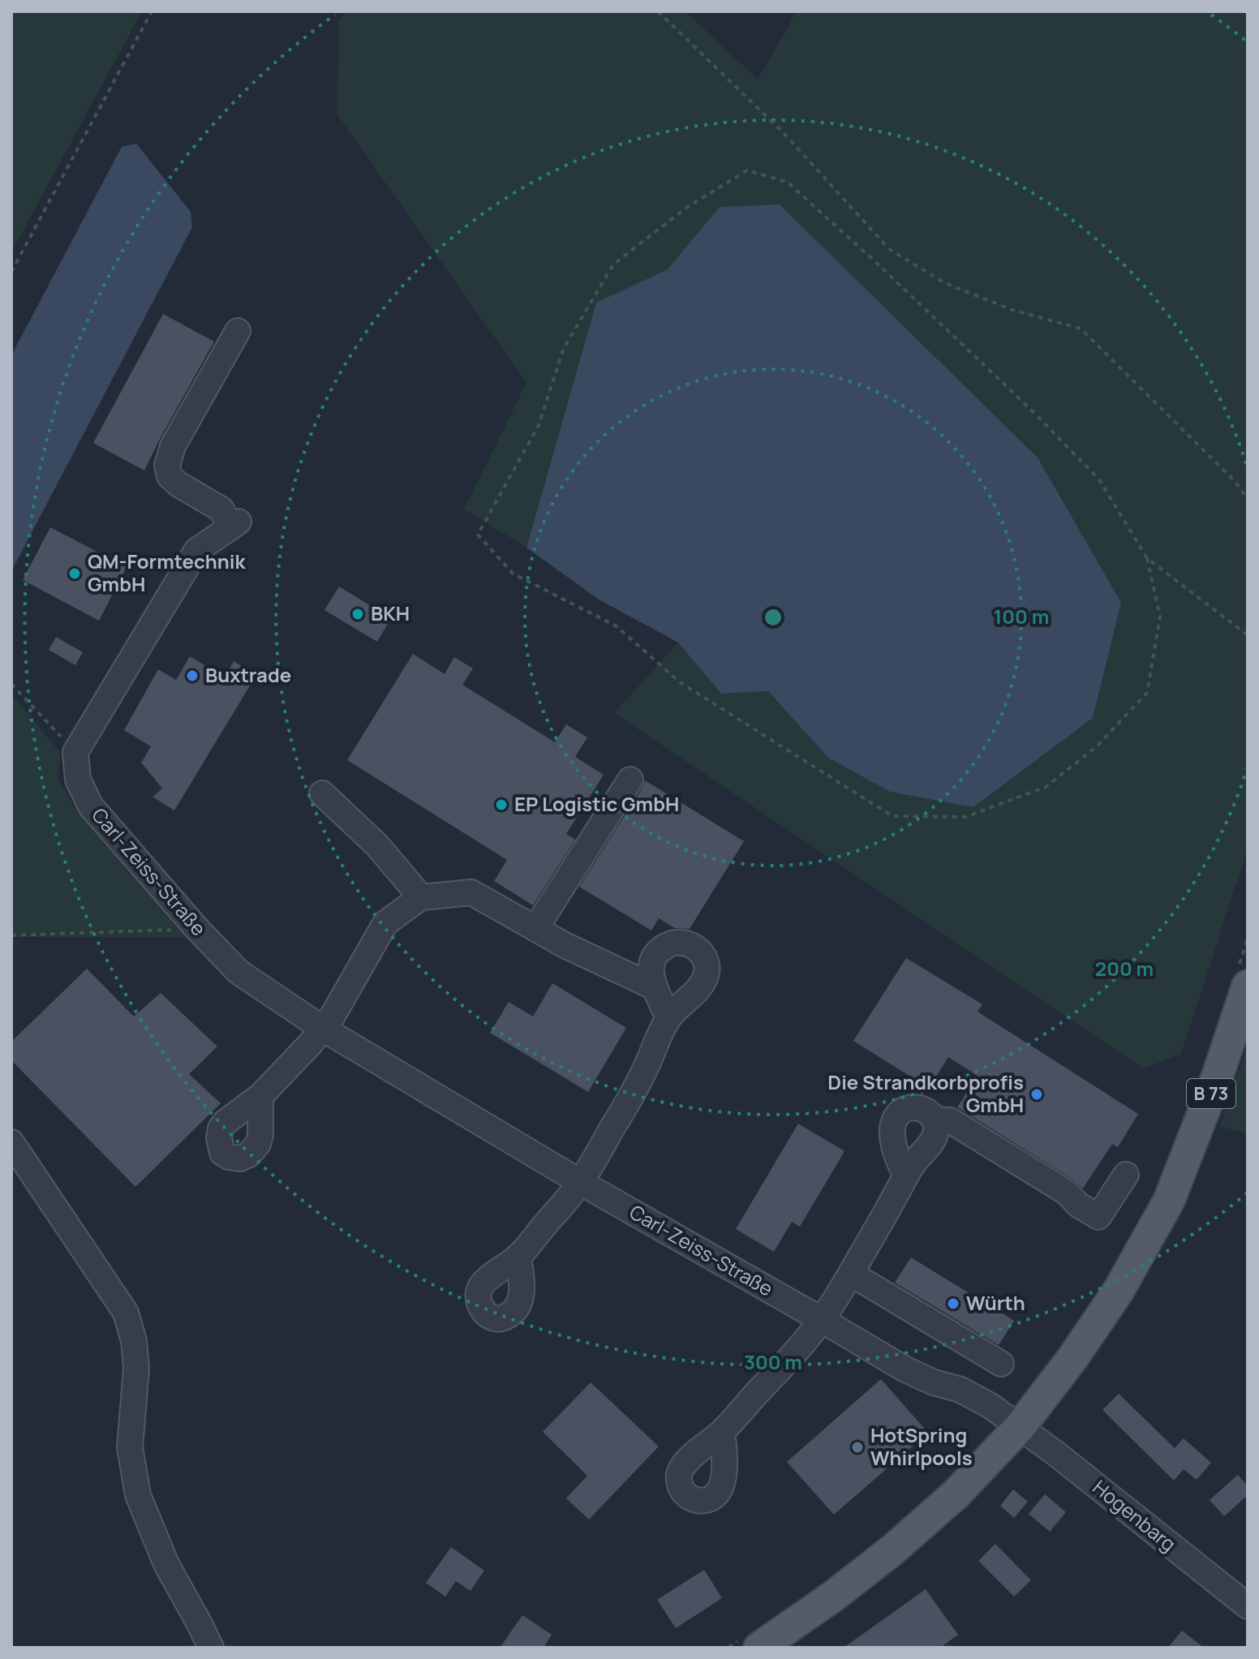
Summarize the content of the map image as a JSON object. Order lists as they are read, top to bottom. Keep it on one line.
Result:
{"streets":{"main road":["B 73"],"street":["Carl-Zeiss-Straße","Hogenbarg"]},"crossings":[["Carl-Zeiss-Straße","B 73"],["Carl-Zeiss-Straße","Hogenbarg"],["B 73","Hogenbarg"]],"places":["QM-Formtechnik GmbH","BKH","Buxtrade","EP Logistic GmbH","Die Strandkorbprofis GmbH","Würth","HotSpring Whirlpools"],"rings":["100 m","200 m","300 m"]}
